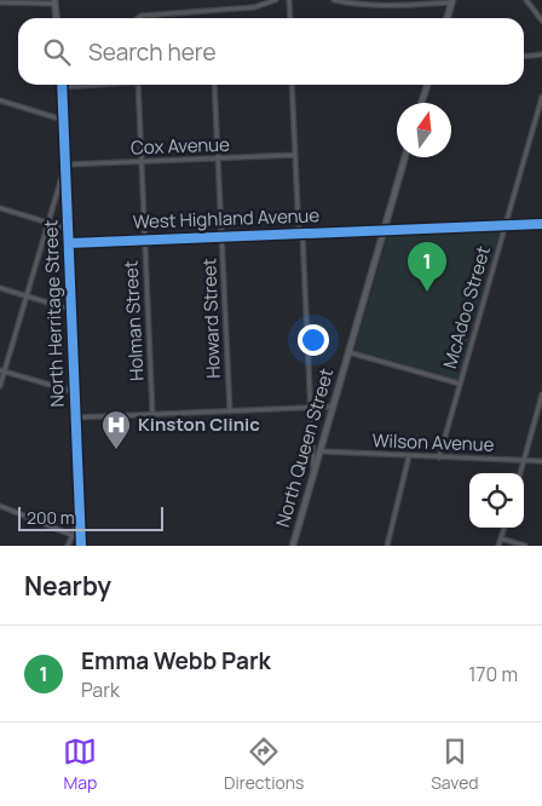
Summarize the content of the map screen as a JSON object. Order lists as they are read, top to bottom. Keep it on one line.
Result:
{"streets":{"street":["Cox Avenue","West Highland Avenue","McAdoo Street","North Herritage Street","Howard Street","Holman Street","Wilson Avenue","North Queen Street"]},"crossings":[["Cox Avenue","North Herritage Street"],["Cox Avenue","Howard Street"],["Cox Avenue","Holman Street"],["West Highland Avenue","McAdoo Street"],["West Highland Avenue","North Herritage Street"],["West Highland Avenue","Howard Street"],["West Highland Avenue","Holman Street"],["West Highland Avenue","North Queen Street"],["McAdoo Street","Wilson Avenue"]],"places":{"hospital":["Kinston Clinic"]},"scale_bar":"200 m","north":"top","page":{"search":"Search here","pins":"1","scale":"200 m","heading":"Nearby","list":[{"mark":"1","name":"Emma Webb Park","note":"Park","value":"170 m"}],"nav":["Map","Directions","Saved"]}}
